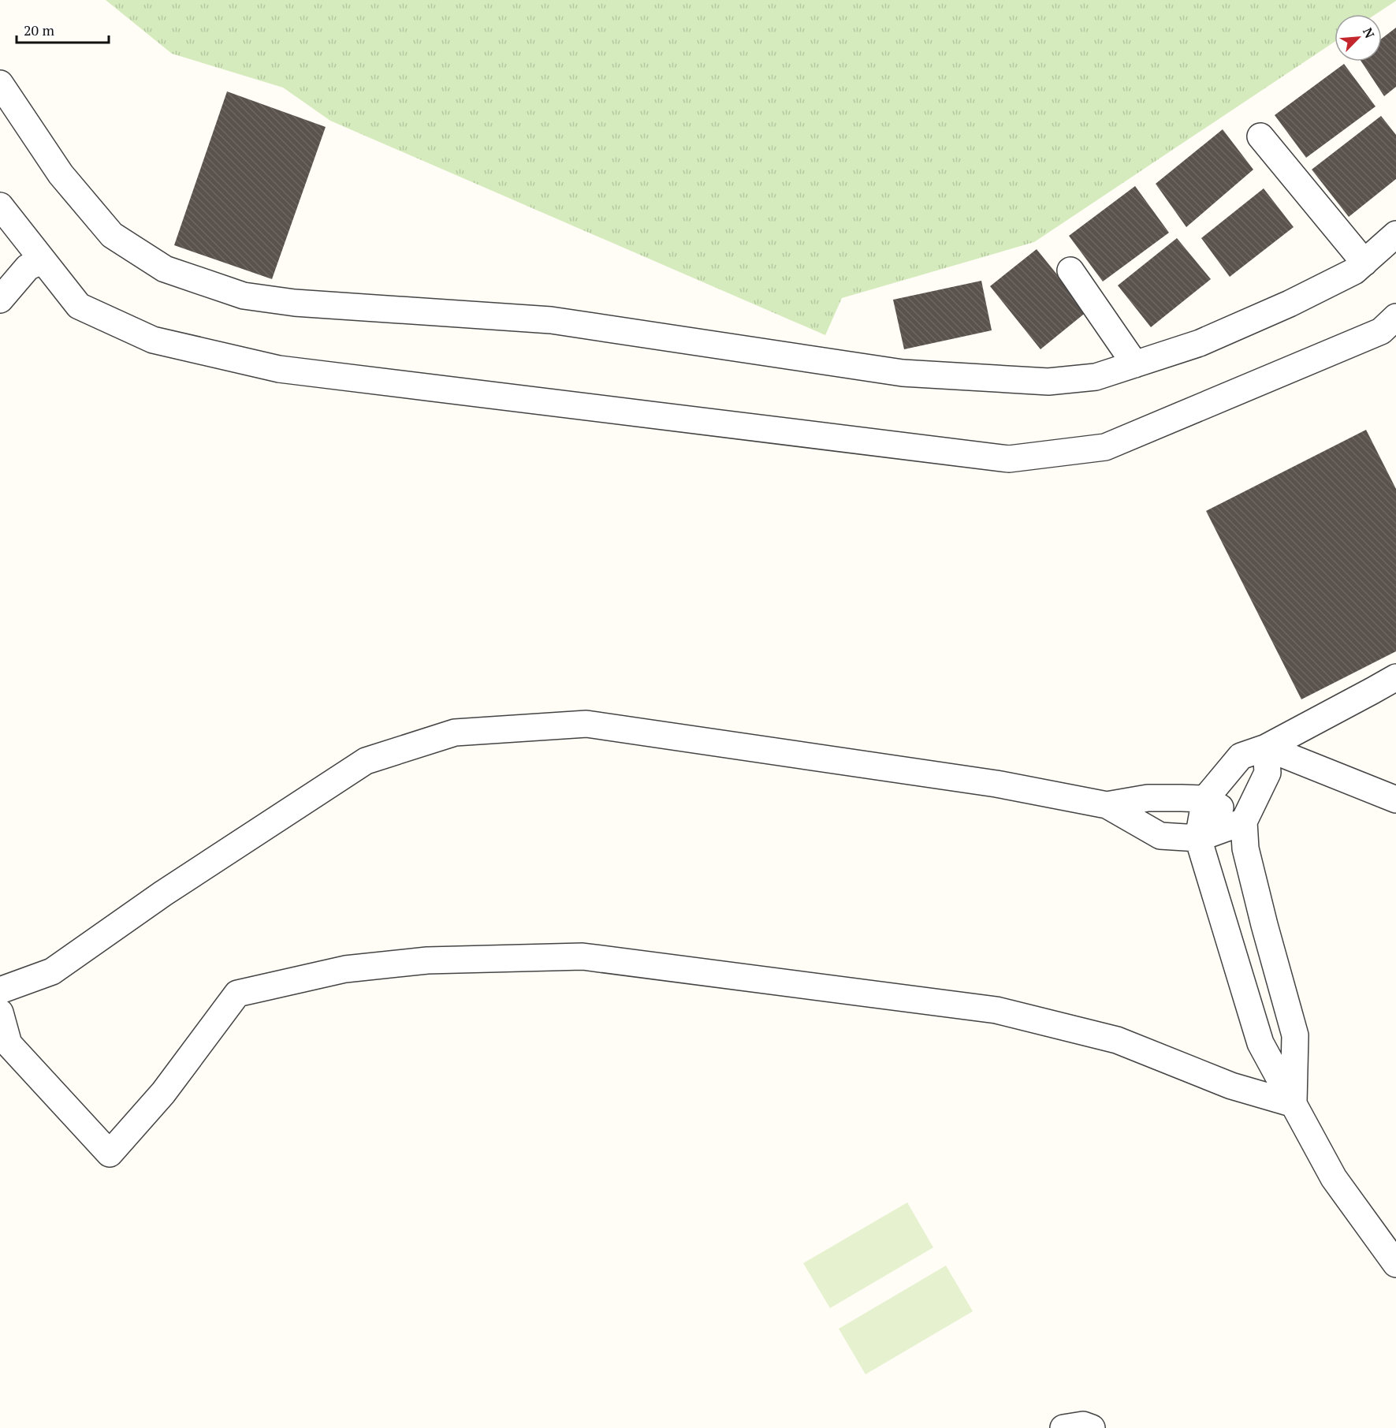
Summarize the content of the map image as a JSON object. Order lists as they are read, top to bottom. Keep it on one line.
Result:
{"scale_bar":"20 m","north":"top right"}
